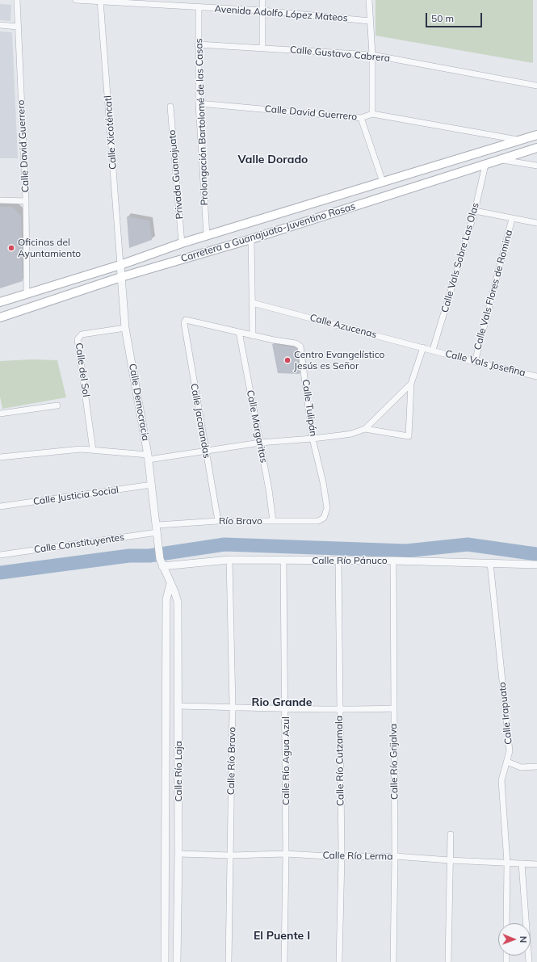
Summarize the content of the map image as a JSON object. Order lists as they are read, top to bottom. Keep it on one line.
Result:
{"streets":{"main road":["Carretera a Guanajuato-Juventino Rosas"],"street":["Avenida Adolfo López Mateos","Calle Gustavo Cabrera","Calle David Guerrero","Prolongación Bartolomé de las Casas","Calle Xicoténcatl","Privada Guanajuato","Calle Vals Sobre Las Olas","Calle Vals Flores de Romina","Calle Azucenas","Calle Vals Josefina","Calle del Sol","Calle Democracia","Calle Tulipán","Calle Jacarandas","Calle Margaritas","Calle Justicia Social","Río Bravo","Calle Constituyentes","Calle Río Pánuco","Calle Irapuato","Calle Río Bravo","Calle Río Agua Azul","Calle Río Cutzamala","Calle Río Grijalva","Calle Río Laja","Calle Río Lerma"]},"crossings":[["Avenida Adolfo López Mateos","Prolongación Bartolomé de las Casas"],["Avenida Adolfo López Mateos","Calle Xicoténcatl"],["Calle Gustavo Cabrera","Prolongación Bartolomé de las Casas"],["Calle David Guerrero","Prolongación Bartolomé de las Casas"],["Calle David Guerrero","Carretera a Guanajuato-Juventino Rosas"],["Prolongación Bartolomé de las Casas","Carretera a Guanajuato-Juventino Rosas"],["Calle Xicoténcatl","Carretera a Guanajuato-Juventino Rosas"],["Calle Xicoténcatl","Calle Democracia"],["Privada Guanajuato","Carretera a Guanajuato-Juventino Rosas"],["Carretera a Guanajuato-Juventino Rosas","Calle Vals Sobre Las Olas"],["Carretera a Guanajuato-Juventino Rosas","Calle Democracia"],["Calle Vals Sobre Las Olas","Calle Azucenas"],["Calle Vals Sobre Las Olas","Calle Vals Josefina"],["Calle Vals Flores de Romina","Calle Vals Josefina"],["Calle Azucenas","Calle Vals Josefina"],["Calle del Sol","Calle Democracia"],["Calle Democracia","Calle Justicia Social"],["Calle Democracia","Río Bravo"],["Calle Democracia","Calle Constituyentes"],["Calle Democracia","Calle Río Pánuco"],["Calle Democracia","Calle Río Laja"],["Calle Tulipán","Río Bravo"],["Calle Jacarandas","Calle Margaritas"],["Calle Jacarandas","Río Bravo"],["Calle Margaritas","Río Bravo"],["Río Bravo","Calle Constituyentes"],["Calle Río Pánuco","Calle Irapuato"],["Calle Río Pánuco","Calle Río Bravo"],["Calle Río Pánuco","Calle Río Agua Azul"],["Calle Río Pánuco","Calle Río Cutzamala"],["Calle Río Pánuco","Calle Río Grijalva"],["Calle Río Pánuco","Calle Río Laja"],["Calle Irapuato","Calle Río Lerma"],["Calle Río Bravo","Calle Río Lerma"],["Calle Río Agua Azul","Calle Río Lerma"],["Calle Río Cutzamala","Calle Río Lerma"],["Calle Río Grijalva","Calle Río Lerma"],["Calle Río Laja","Calle Río Lerma"]],"districts":["Valle Dorado","Rio Grande","El Puente I"],"places":["Oficinas del Ayuntamiento","Centro Evangelístico Jesús es Señor"],"scale_bar":"50 m","north":"right"}
